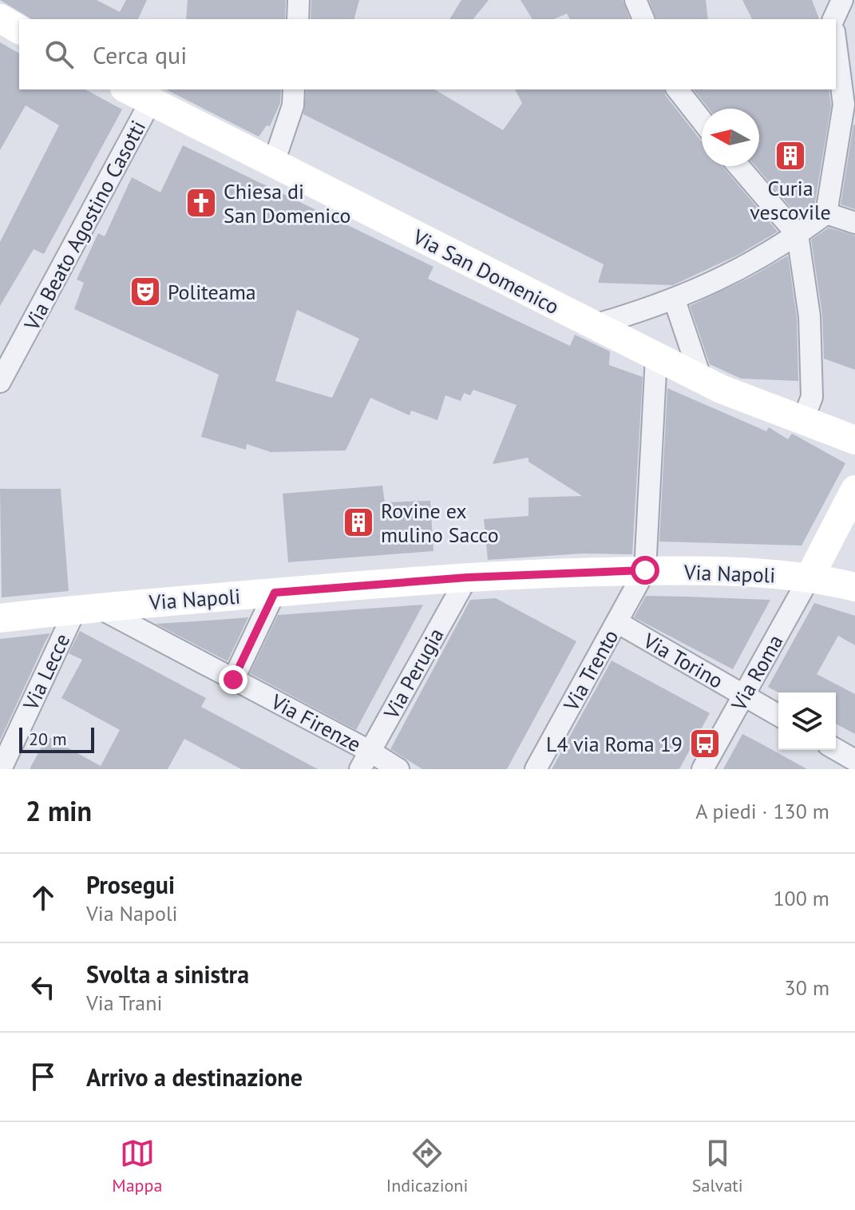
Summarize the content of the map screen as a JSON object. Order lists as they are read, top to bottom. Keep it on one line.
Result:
{"streets":{"street":["Via Beato Agostino Casotti","Via San Domenico","Via Napoli","Via Torino","Via Trento","Via Lecce","Via Roma","Via Perugia","Via Firenze"]},"crossings":[["Via Beato Agostino Casotti","Via San Domenico"],["Via Napoli","Via Trento"],["Via Napoli","Via Lecce"],["Via Napoli","Via Roma"],["Via Napoli","Via Perugia"],["Via Napoli","Via Firenze"],["Via Torino","Via Trento"],["Via Torino","Via Roma"],["Via Lecce","Via Firenze"],["Via Perugia","Via Firenze"]],"places":{"building":["Curia vescovile","Rovine ex mulino Sacco"],"church":["Chiesa di San Domenico"],"theatre":["Politeama"],"bus stop":["L4 via Roma 19"]},"scale_bar":"20 m","north":"left","page":{"search":"Cerca qui","scale":"20 m","heading":["2 min","A piedi · 130 m"],"list":[["Prosegui","Via Napoli","100 m"],["Svolta a sinistra","Via Trani","30 m"],"Arrivo a destinazione"],"nav":["Mappa","Indicazioni","Salvati"]}}
